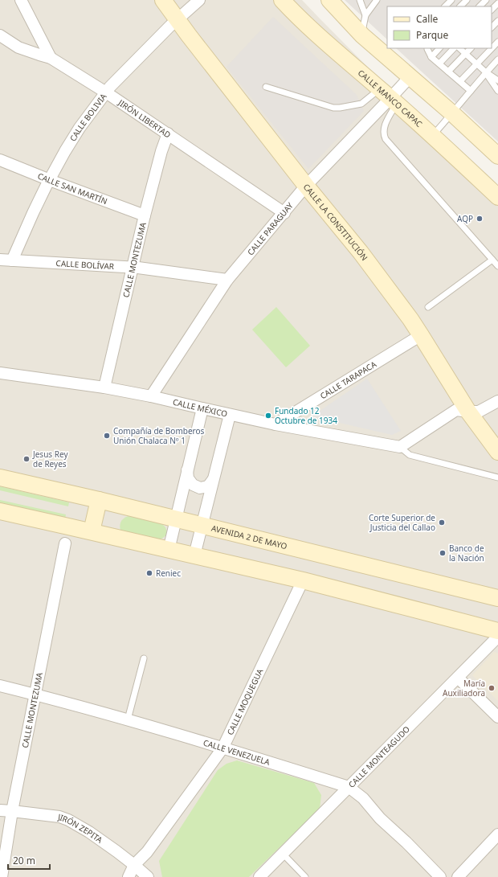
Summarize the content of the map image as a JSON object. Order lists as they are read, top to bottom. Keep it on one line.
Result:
{"streets":{"main road":["CALLE MANCO CAPAC","CALLE LA CONSTITUCIÓN","AVENIDA 2 DE MAYO"],"street":["CALLE BOLIVIA","JIRÓN LIBERTAD","CALLE SAN MARTÍN","CALLE PARAGUAY","CALLE MONTEZUMA","CALLE BOLÍVAR","CALLE TARAPACA","CALLE MÉXICO","CALLE MOQUEGUA","CALLE VENEZUELA","CALLE MONTEAGUDO","JIRÓN ZEPITA"]},"crossings":[["CALLE MANCO CAPAC","CALLE PARAGUAY"],["CALLE BOLIVIA","JIRÓN LIBERTAD"],["CALLE BOLIVIA","CALLE SAN MARTÍN"],["CALLE BOLIVIA","CALLE LA CONSTITUCIÓN"],["CALLE BOLIVIA","CALLE BOLÍVAR"],["JIRÓN LIBERTAD","CALLE PARAGUAY"],["JIRÓN LIBERTAD","CALLE MONTEZUMA"],["CALLE SAN MARTÍN","CALLE MONTEZUMA"],["CALLE LA CONSTITUCIÓN","CALLE PARAGUAY"],["CALLE LA CONSTITUCIÓN","CALLE TARAPACA"],["CALLE PARAGUAY","CALLE BOLÍVAR"],["CALLE PARAGUAY","CALLE MÉXICO"],["CALLE MONTEZUMA","CALLE BOLÍVAR"],["CALLE MONTEZUMA","CALLE MÉXICO"],["CALLE MONTEZUMA","CALLE VENEZUELA"],["CALLE MONTEZUMA","JIRÓN ZEPITA"],["CALLE TARAPACA","CALLE MÉXICO"],["CALLE MOQUEGUA","CALLE VENEZUELA"],["CALLE MOQUEGUA","JIRÓN ZEPITA"],["CALLE VENEZUELA","CALLE MONTEAGUDO"]],"places":["AQP","Fundado 12 Octubre de 1934","Compañía de Bomberos Unión Chalaca Nº 1","Jesus Rey de Reyes","Corte Superior de Justicia del Callao","Banco de la Nación","Reniec","María Auxiliadora"],"legend":["Calle","Parque"],"scale_bar":"20 m"}
